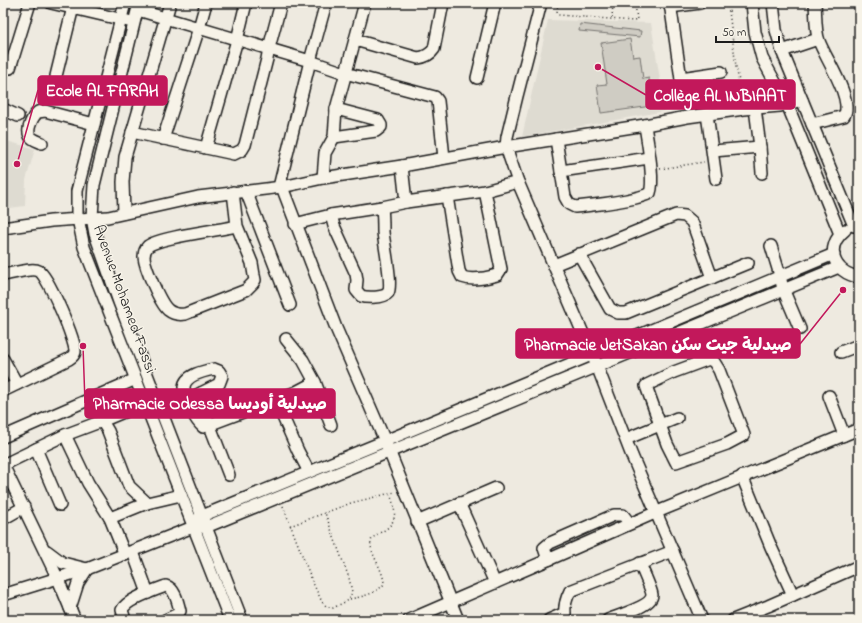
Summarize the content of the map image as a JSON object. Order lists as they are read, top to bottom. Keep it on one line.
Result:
{"streets":{"street":["Avenue Mohamed Fassi"]},"places":["Collège AL INBIAAT","Ecole AL FARAH","Pharmacie JetSakan صيدلية جيت سكن","Pharmacie Odessa صيدلية أوديسا"],"scale_bar":"50 m"}
